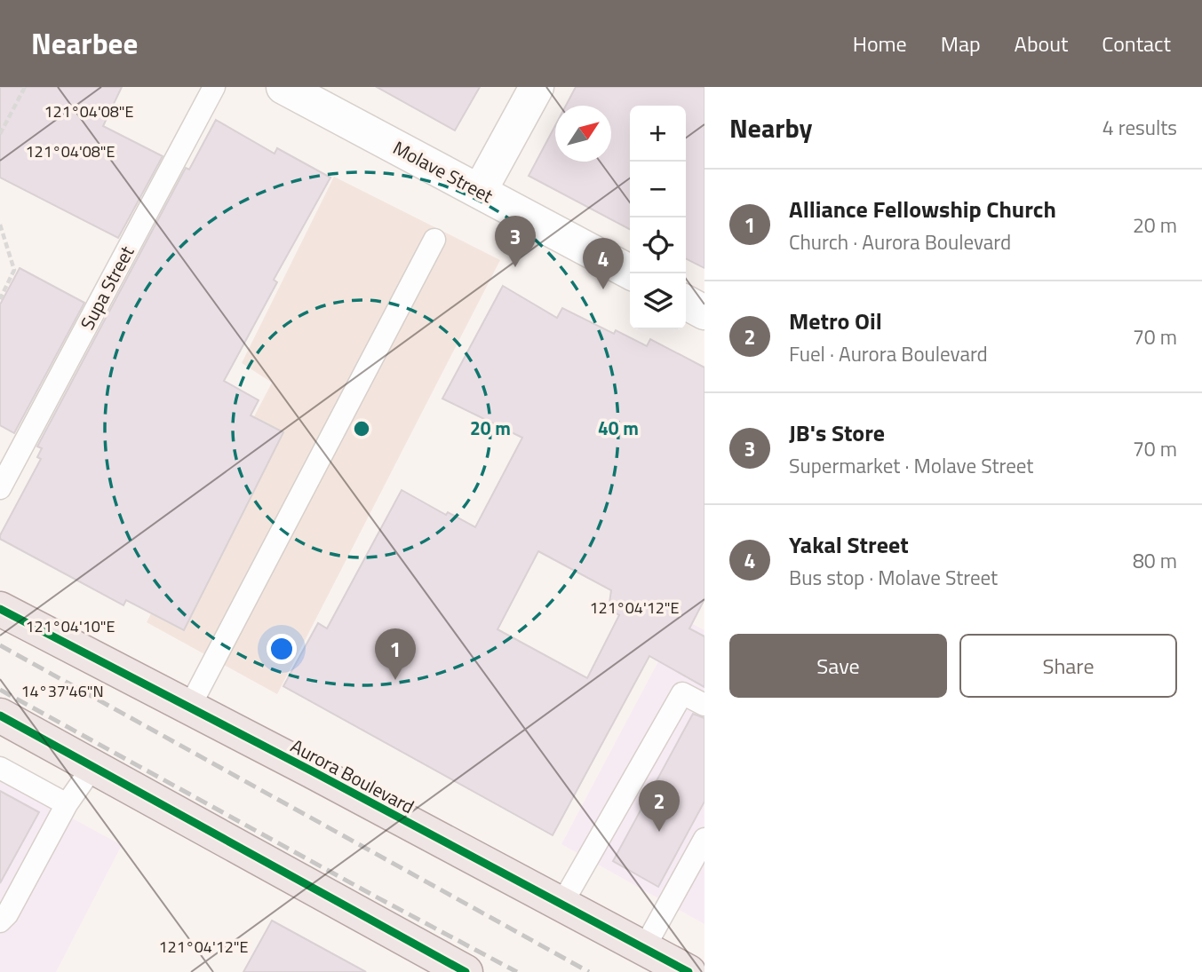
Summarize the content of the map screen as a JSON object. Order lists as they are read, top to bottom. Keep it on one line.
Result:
{"streets":{"main road":["Aurora Boulevard"],"street":["Molave Street"],"lane":["Supa Street"]},"north":"top right","page":{"header":"Nearbee","nav":["Home","Map","About","Contact"],"heading":["Nearby","4 results"],"map_buttons":["+","−"],"list":[{"mark":"1","name":"Alliance Fellowship Church","note":"Church · Aurora Boulevard","value":"20 m"},{"mark":"2","name":"Metro Oil","note":"Fuel · Aurora Boulevard","value":"70 m"},{"mark":"3","name":"JB's Store","note":"Supermarket · Molave Street","value":"70 m"},{"mark":"4","name":"Yakal Street","note":"Bus stop · Molave Street","value":"80 m"}],"pins":["3","4","1","2"],"buttons":["Save","Share"]},"coordinates":["121°04'08\"E","121°04'12\"E","121°04'10\"E","14°37'46\"N"],"rings":["20 m","40 m"]}
